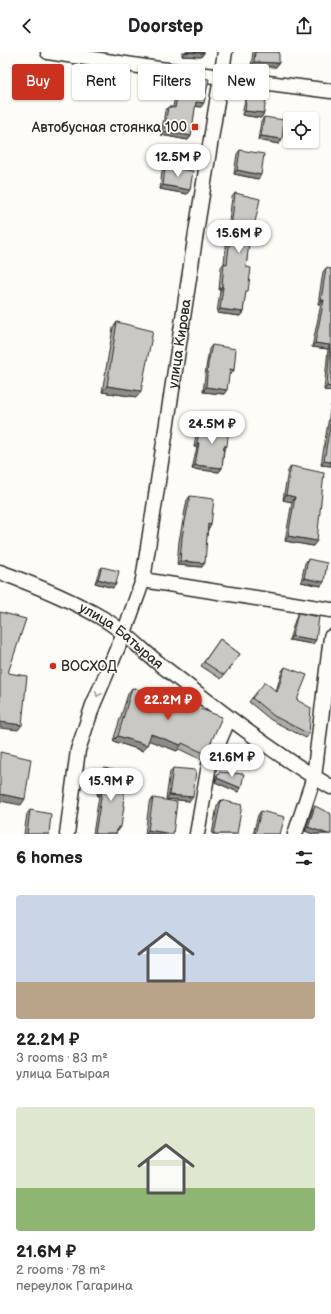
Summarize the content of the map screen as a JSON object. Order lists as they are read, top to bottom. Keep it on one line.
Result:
{"streets":{"street":["улица Кирова","улица Батырая"]},"crossings":[["улица Кирова","улица Батырая"]],"places":{"transit":["Автобусная стоянка 100"],"other":["ВОСХОД"]},"page":{"header":"Doorstep","chip":["Buy","Rent","Filters","New"],"price":["12.5M ₽","15.6M ₽","24.5M ₽","22.2M ₽","21.6M ₽","15.9M ₽"],"heading":"6 homes","list":[{"name":"22.2M ₽","note":"3 rooms · 83 m² · улица Батырая"},{"name":"21.6M ₽","note":"2 rooms · 78 m² · переулок Гагарина"}]}}
